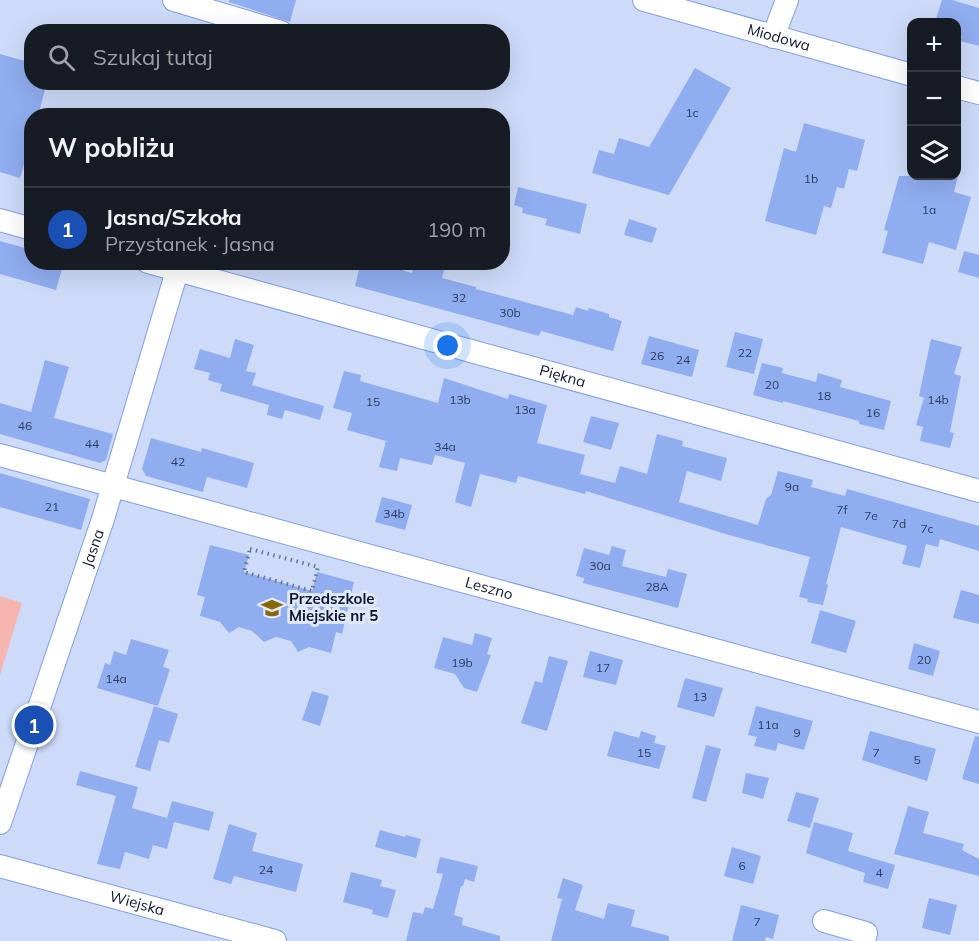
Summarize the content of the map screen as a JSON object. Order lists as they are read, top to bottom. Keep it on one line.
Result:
{"streets":{"street":["Miodowa","Piękna","Jasna","Leszno","Wiejska"]},"crossings":[["Piękna","Jasna"],["Jasna","Leszno"]],"places":{"school or university":["Przedszkole Miejskie nr 5"]},"house_numbers":["1c","1b","1a","32","30b","22","26","24","20","18","13b","14b","15","13a","16","46","44","34a","42","9a","21","7f","34b","7e","7d","7c","30a","28A","20","19b","17","14a","13","11a","9","15","7","5","6","24","4","7"],"page":{"map_buttons":["+","−"],"search":"Szukaj tutaj","heading":"W pobliżu","list":[{"mark":"1","name":"Jasna/Szkoła","note":"Przystanek · Jasna","value":"190 m"}],"pins":"1"}}
